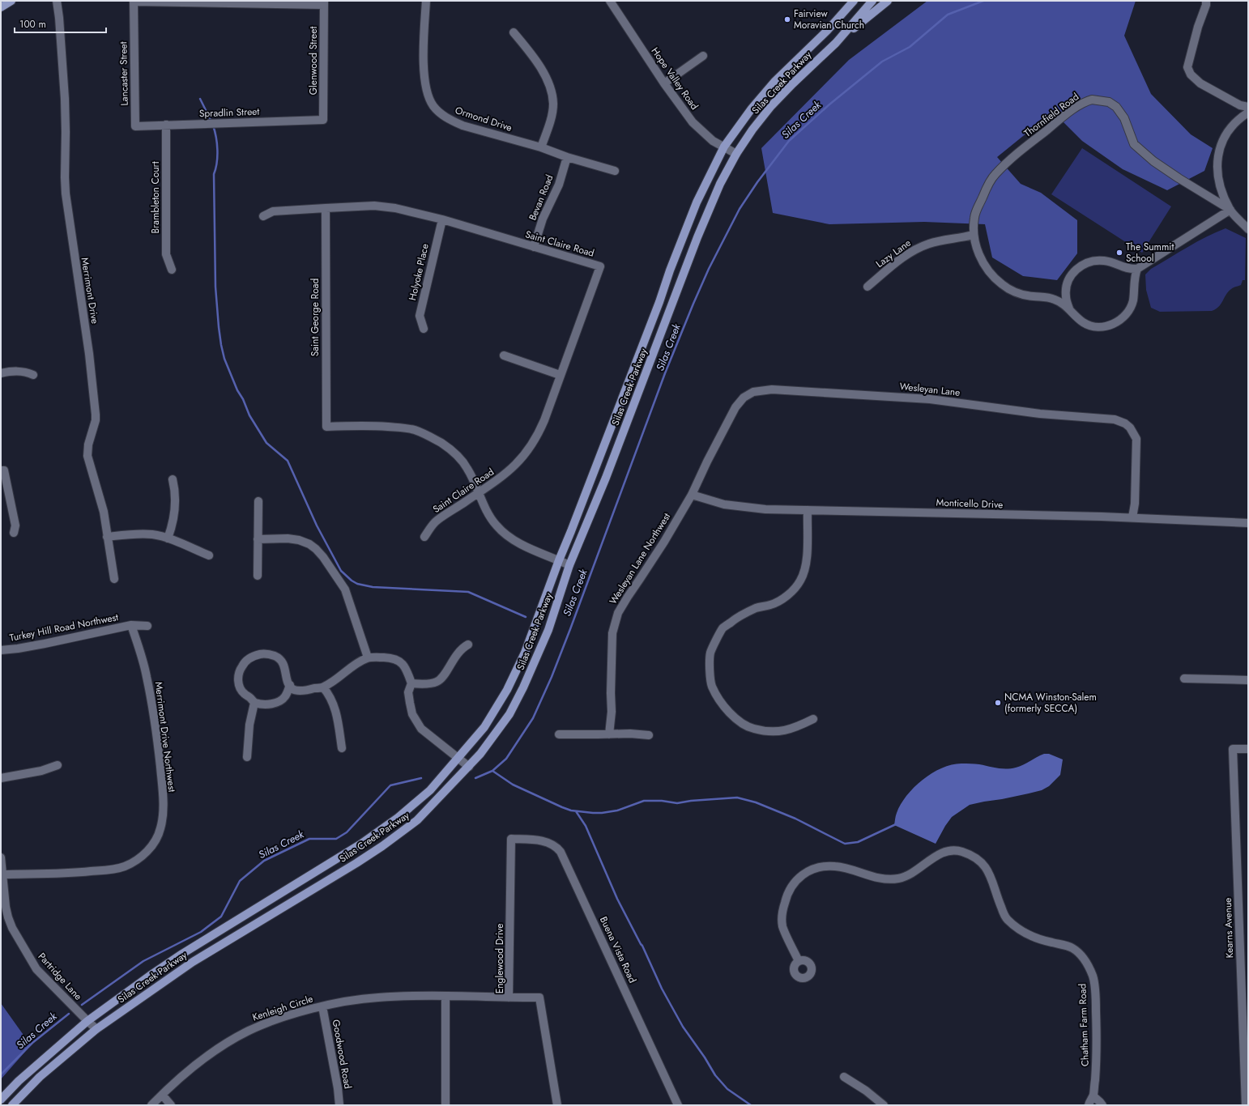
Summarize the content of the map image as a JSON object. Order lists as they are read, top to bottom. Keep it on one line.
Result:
{"streets":{"main road":["Silas Creek Parkway"],"street":["Glenwood Street","Lancaster Street","Hope Valley Road","Spradlin Street","Thornfield Road","Ormond Drive","Brambleton Court","Bevan Road","Saint Claire Road","Lazy Lane","Holyoke Place","Merrimont Drive","Saint George Road","Wesleyan Lane","Monticello Drive","Wesleyan Lane Northwest","Turkey Hill Road Northwest","Merrimont Drive Northwest","Kearns Avenue","Buena Vista Road","Englewood Drive","Partridge Lane","Kenleigh Circle","Chatham Farm Road","Goodwood Road"]},"crossings":[["Glenwood Street","Spradlin Street"],["Lancaster Street","Spradlin Street"],["Hope Valley Road","Silas Creek Parkway"],["Silas Creek Parkway","Partridge Lane"],["Spradlin Street","Brambleton Court"],["Thornfield Road","Lazy Lane"],["Ormond Drive","Bevan Road"],["Bevan Road","Saint Claire Road"],["Saint Claire Road","Holyoke Place"],["Saint Claire Road","Saint George Road"],["Wesleyan Lane","Monticello Drive"],["Wesleyan Lane","Wesleyan Lane Northwest"],["Monticello Drive","Wesleyan Lane Northwest"],["Turkey Hill Road Northwest","Merrimont Drive Northwest"],["Merrimont Drive Northwest","Partridge Lane"],["Buena Vista Road","Englewood Drive"],["Englewood Drive","Kenleigh Circle"],["Kenleigh Circle","Goodwood Road"]],"water":["Silas Creek"],"places":["Fairview Moravian Church","The Summit School","NCMA Winston-Salem (formerly SECCA)"],"scale_bar":"100 m"}
